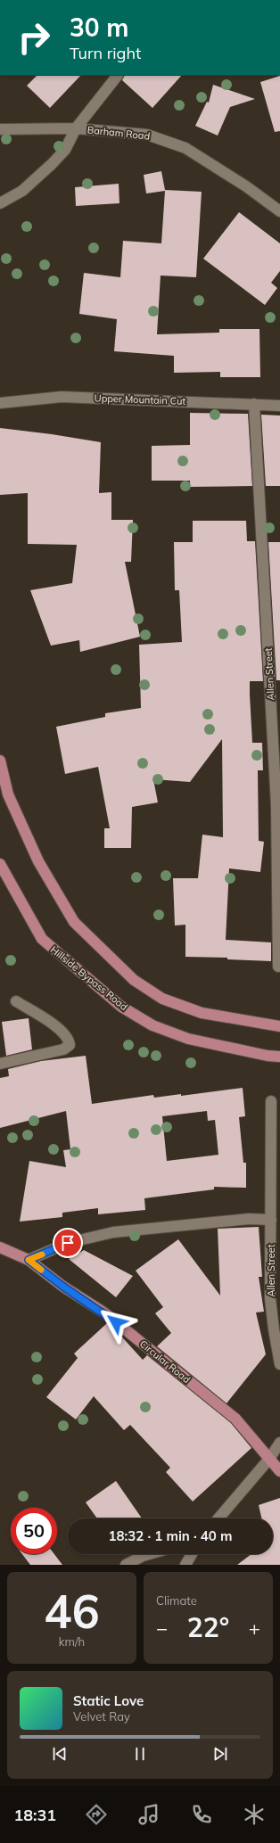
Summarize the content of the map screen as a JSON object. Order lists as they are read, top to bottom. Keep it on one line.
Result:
{"streets":{"main road":["Hillside Bypass Road","Circular Road"],"street":["Barham Road","Upper Mountain Cut","Allen Street"]},"crossings":[["Upper Mountain Cut","Allen Street"]],"page":{"turn":["30 m","Turn right"],"limit":"50","trip":"18:32 · 1 min · 40 m","tile":[["46","km/h"],"Climate"],"heat":["−","22°","+"],"song":["Static Love","Velvet Ray"],"tabs":"18:31"}}
